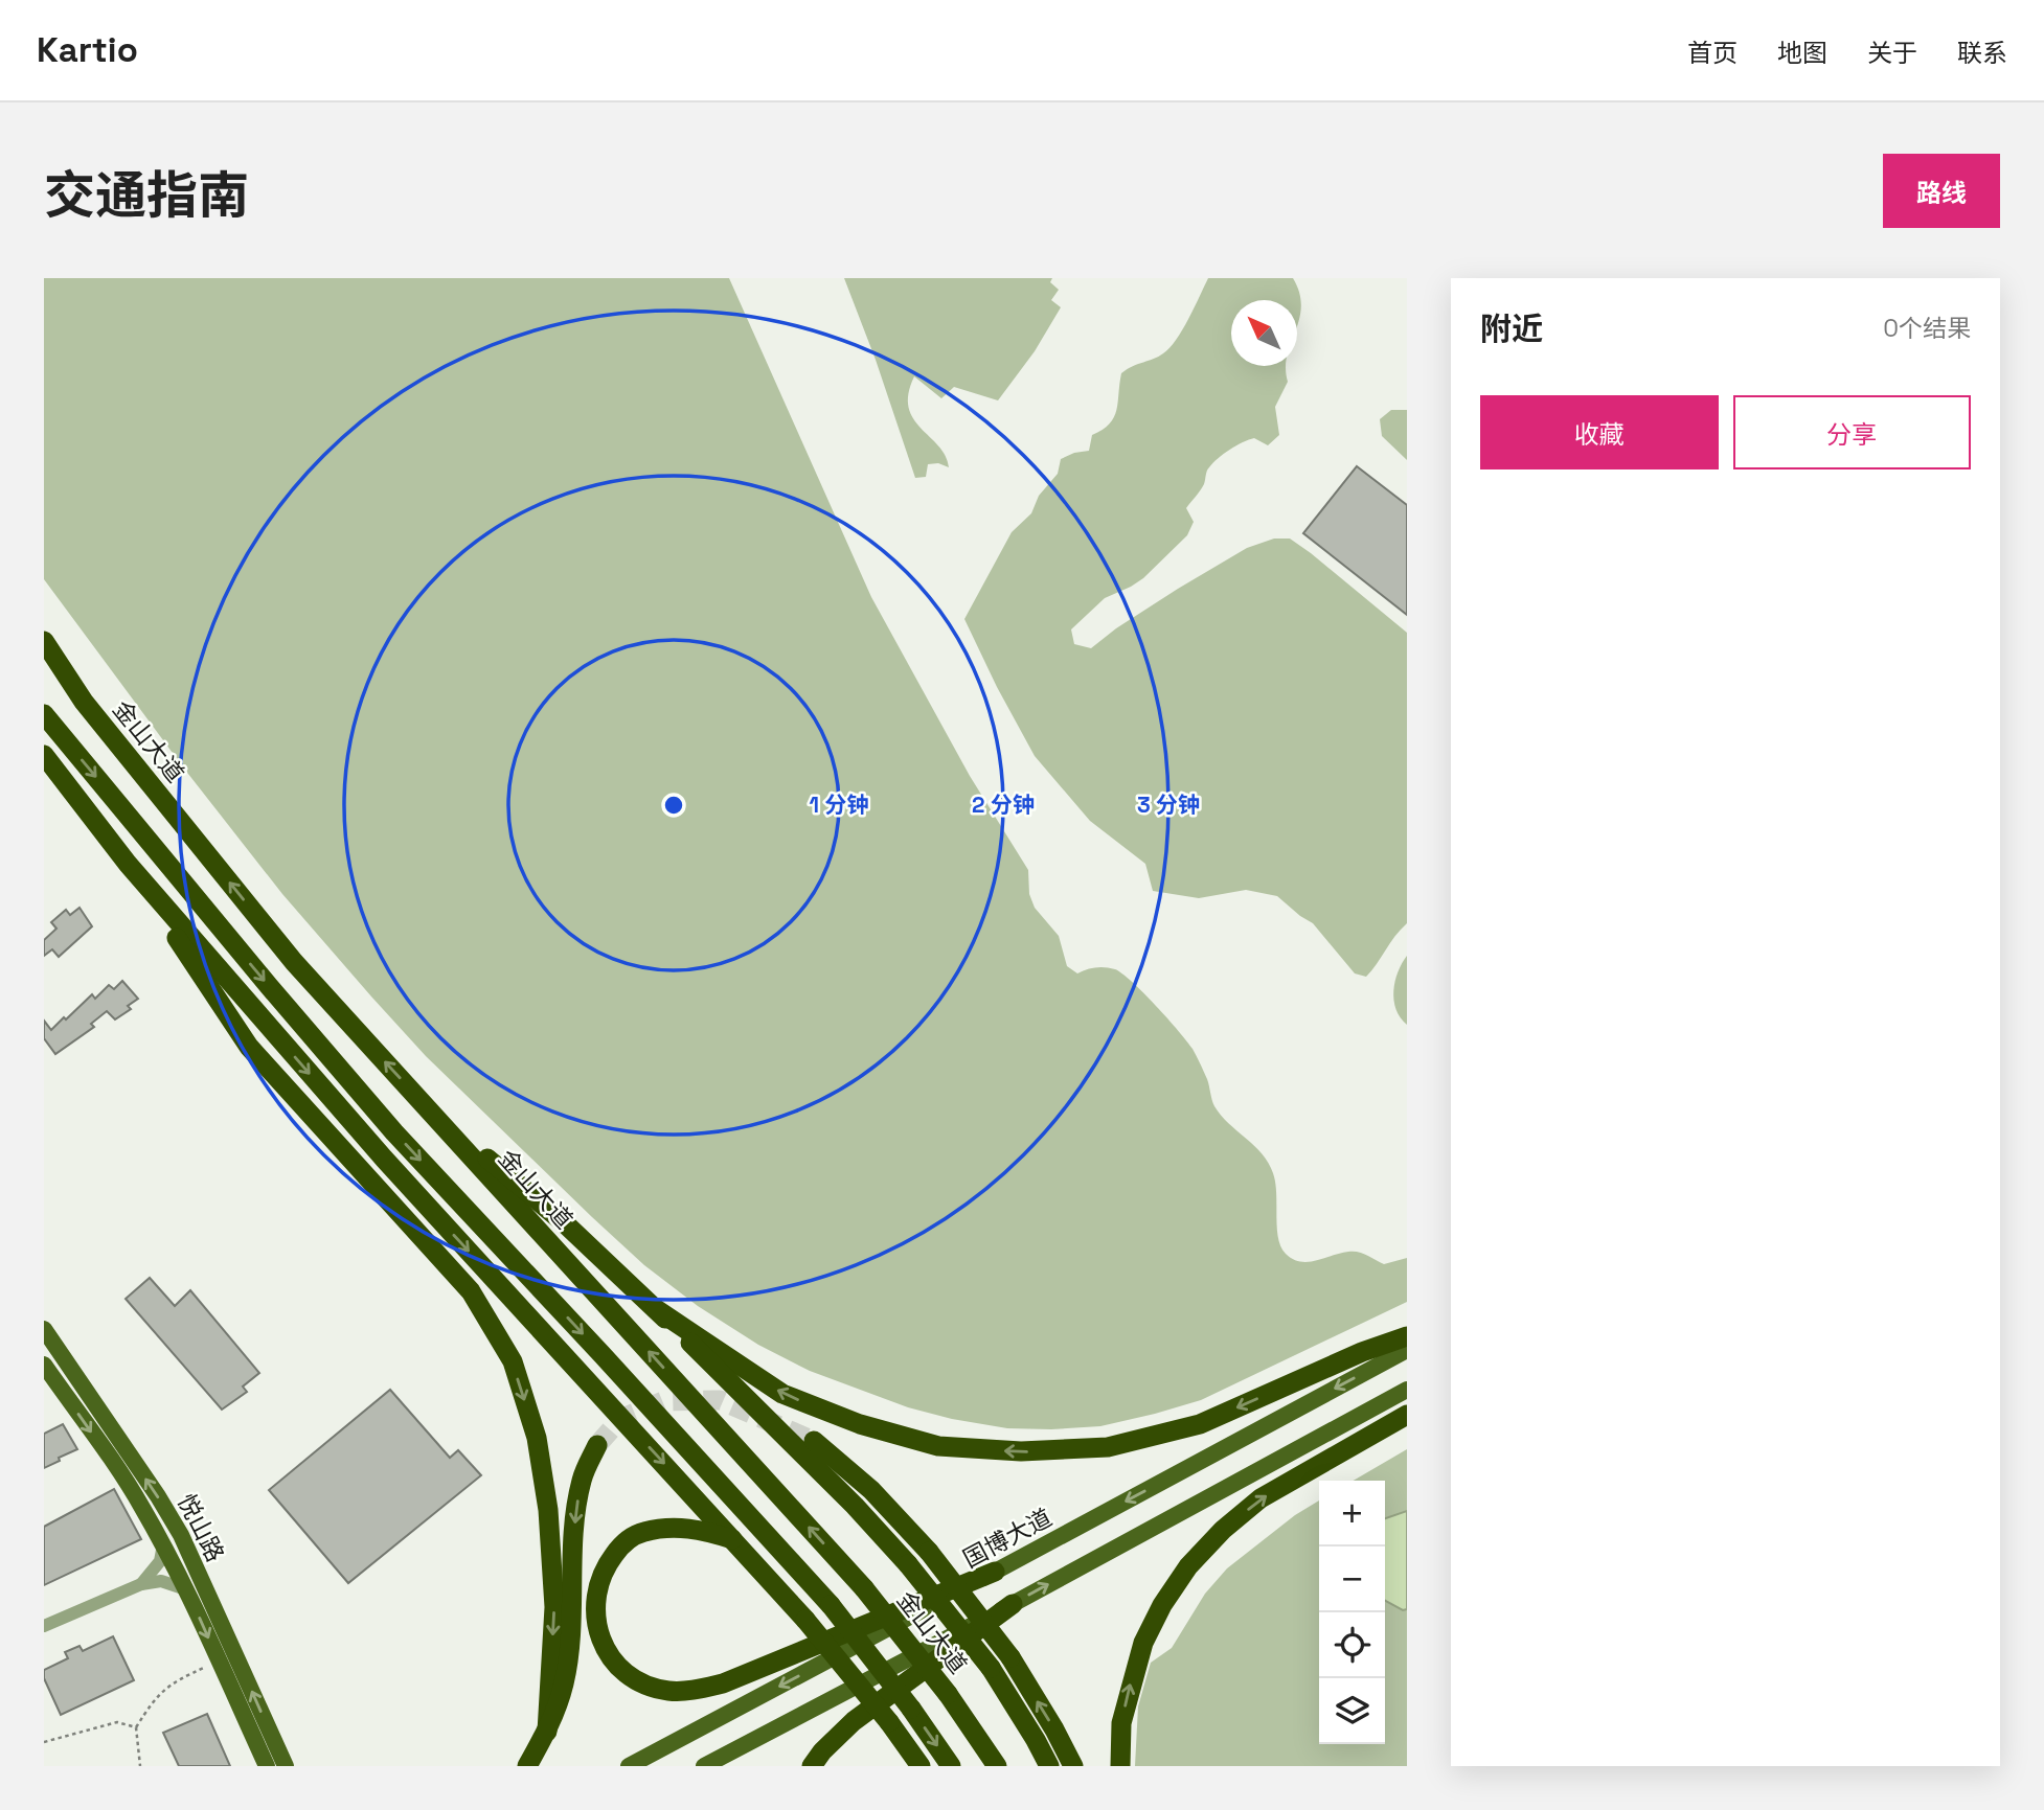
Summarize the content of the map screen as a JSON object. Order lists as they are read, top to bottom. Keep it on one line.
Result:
{"streets":{"highway":["金山大道"],"main road":["悦山路","国博大道"]},"north":"top left","page":{"header":"Kartio","nav":["首页","地图","关于","联系"],"title":"交通指南","buttons":["路线",["收藏","分享"]],"heading":["附近","0个结果"],"map_buttons":["+","−"]},"rings":["1 分钟","2 分钟","3 分钟"]}
